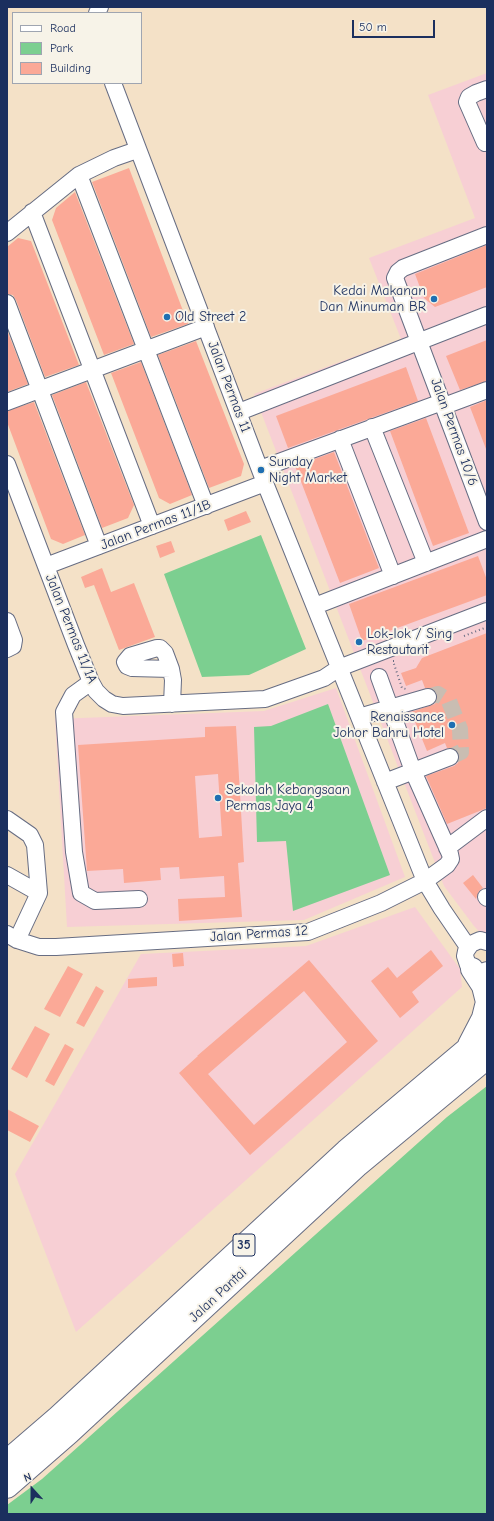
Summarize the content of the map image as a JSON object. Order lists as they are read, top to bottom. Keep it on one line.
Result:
{"streets":{"highway":["35","Jalan Pantai"],"street":["Jalan Permas 11","Jalan Permas 10/6","Jalan Permas 11/1B","Jalan Permas 11/1A","Jalan Permas 12"]},"crossings":[["Jalan Permas 11","Jalan Permas 11/1B"],["Jalan Permas 11","Jalan Permas 11/1A"],["Jalan Permas 11","Jalan Permas 12"],["Jalan Permas 10/6","Jalan Permas 11/1B"],["Jalan Permas 11/1B","Jalan Permas 11/1A"]],"places":["Kedai Makanan Dan Minuman BR","Old Street 2","Sunday Night Market","Lok-lok / Sing Restautant","Renaissance Johor Bahru Hotel","Sekolah Kebangsaan Permas Jaya 4"],"legend":["Road","Park","Building"],"scale_bar":"50 m","north":"top"}
